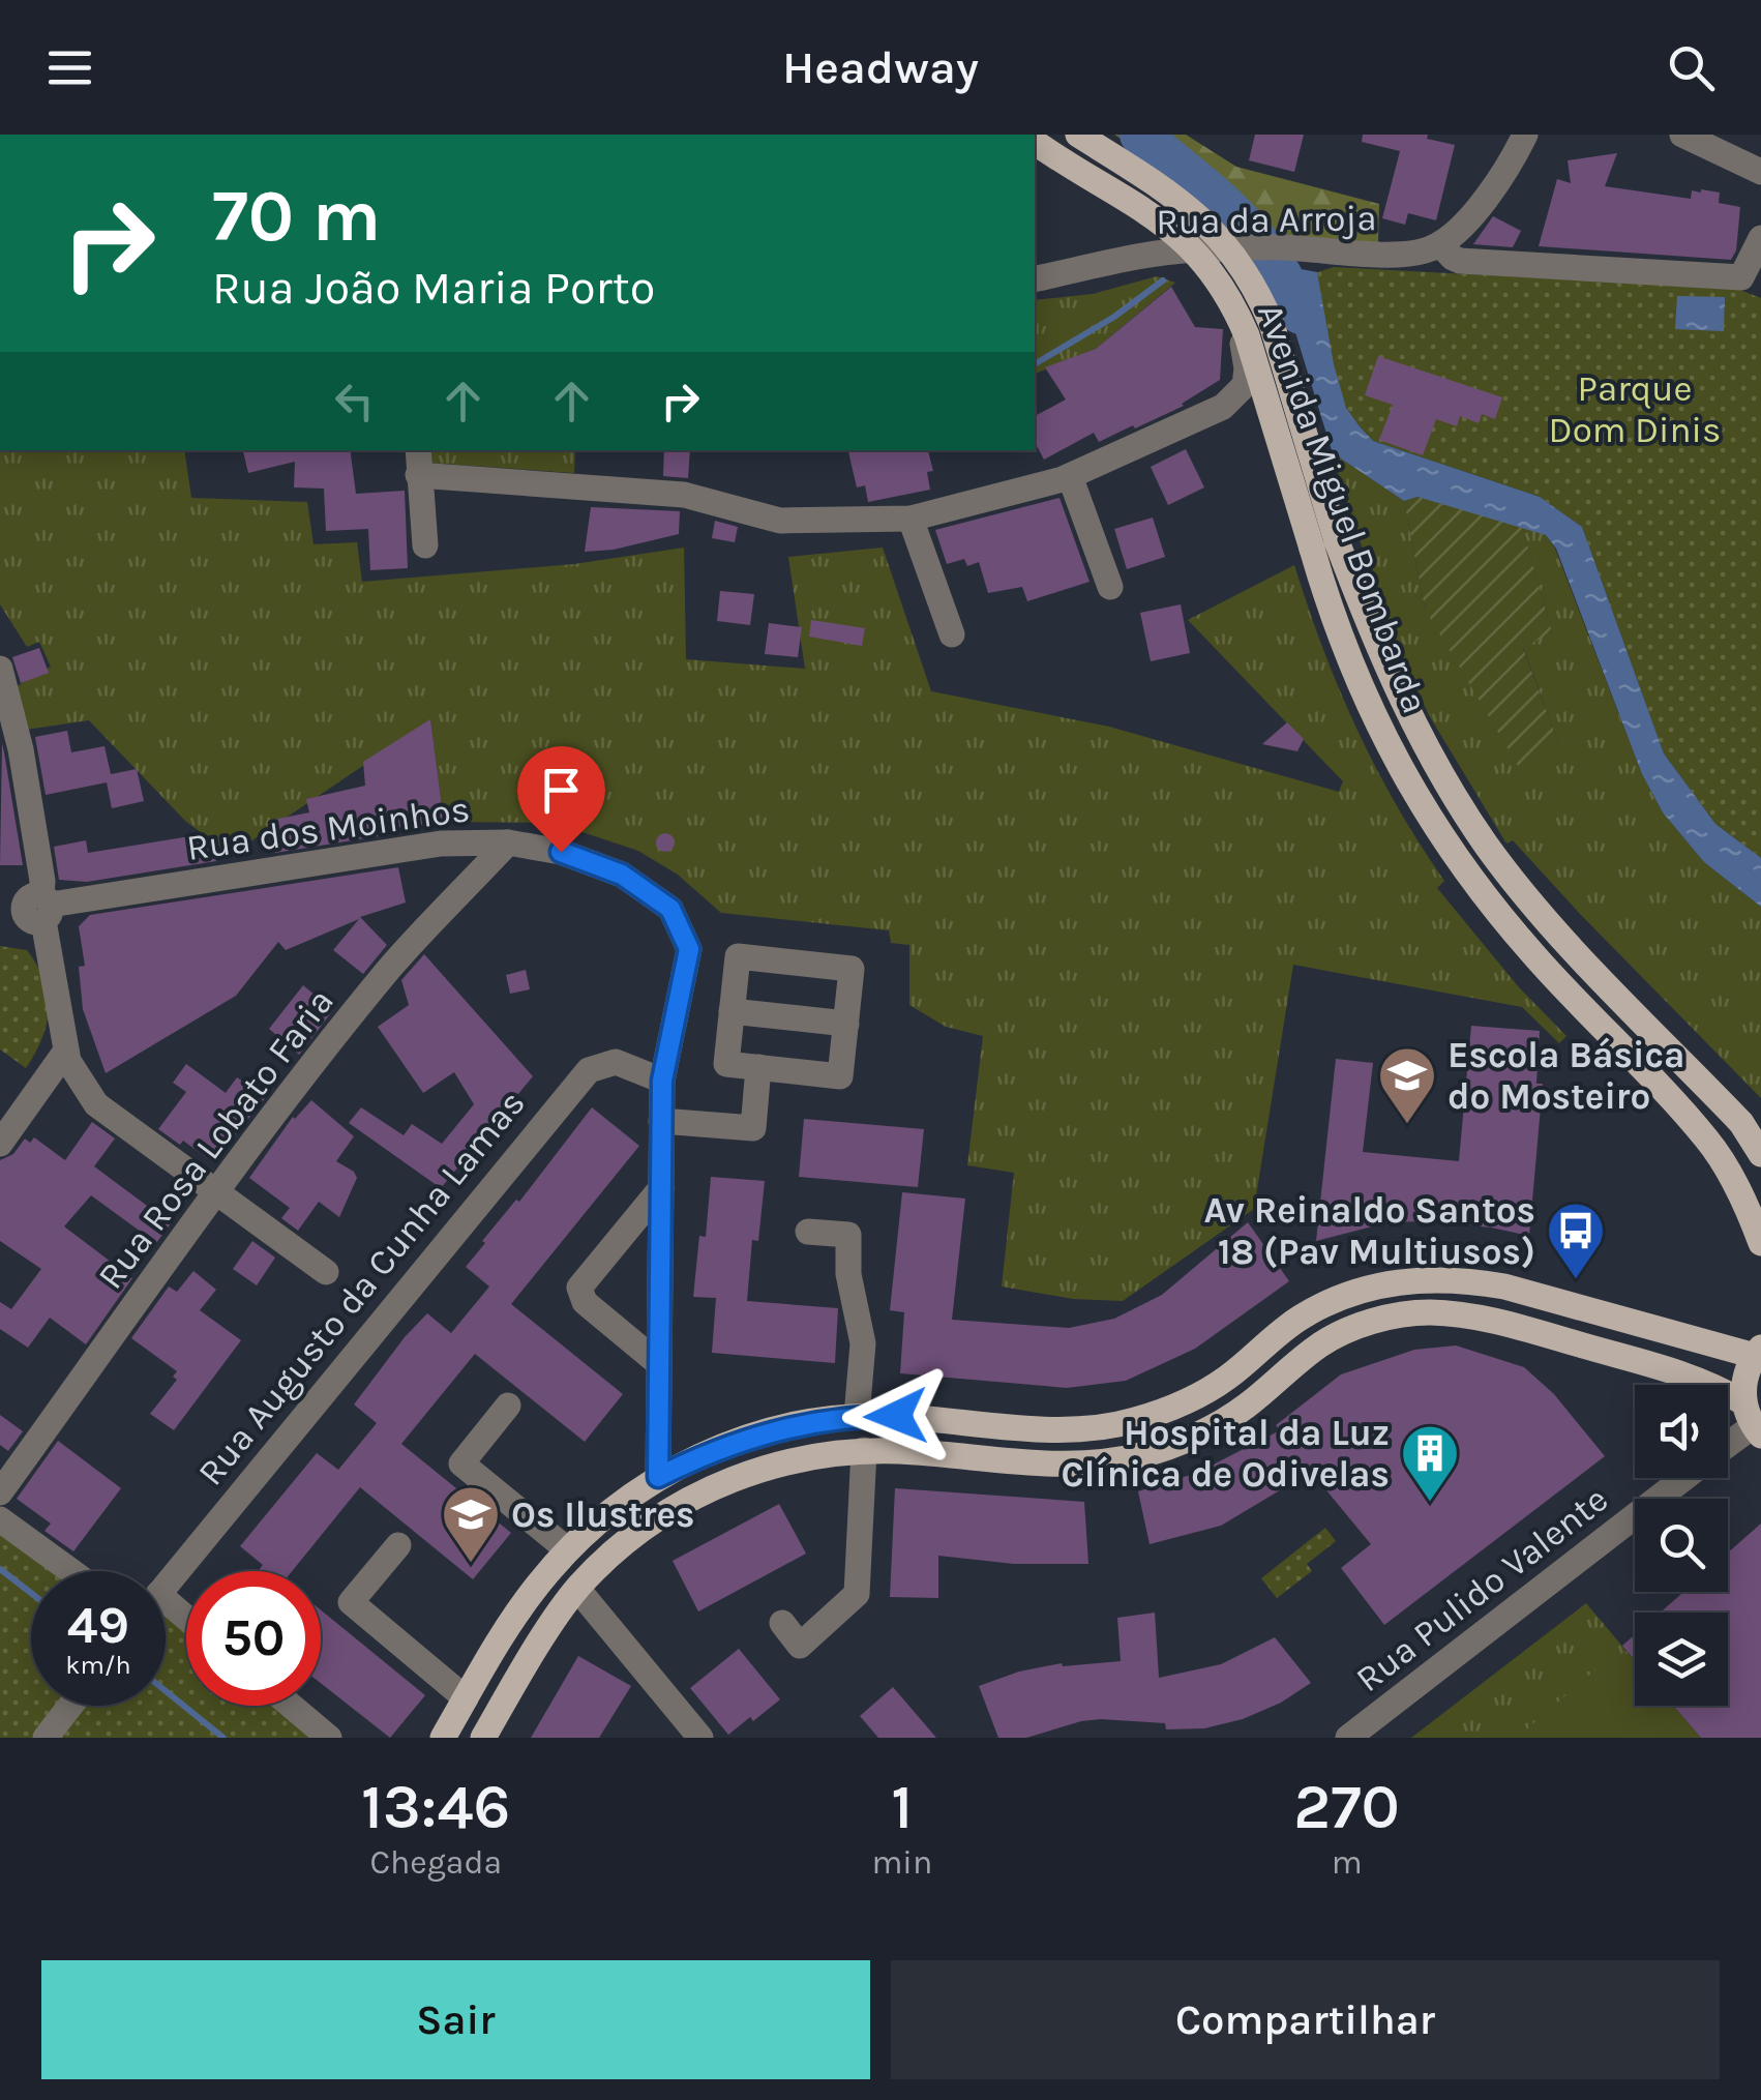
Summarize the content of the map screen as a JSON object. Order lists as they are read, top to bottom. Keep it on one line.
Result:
{"streets":{"main road":["Avenida Miguel Bombarda"],"street":["Rua da Arroja","Rua dos Moinhos","Rua Rosa Lobato Faria","Rua Augusto da Cunha Lamas","Rua Pulido Valente"]},"crossings":[["Rua dos Moinhos","Rua Rosa Lobato Faria"],["Rua dos Moinhos","Rua Augusto da Cunha Lamas"]],"parks":["Parque Dom Dinis"],"places":{"school or university":["Escola Básica do Mosteiro","Os Ilustres"],"bus stop":["Av Reinaldo Santos 18 (Pav Multiusos)"],"building":["Hospital da Luz Clínica de Odivelas"]},"page":{"header":"Headway","turn":["70 m","Rua João Maria Porto"],"speed":"49 km/h","limit":"50","eta":["13:46","Chegada","1","min","270","m"],"buttons":["Sair","Compartilhar"]}}
